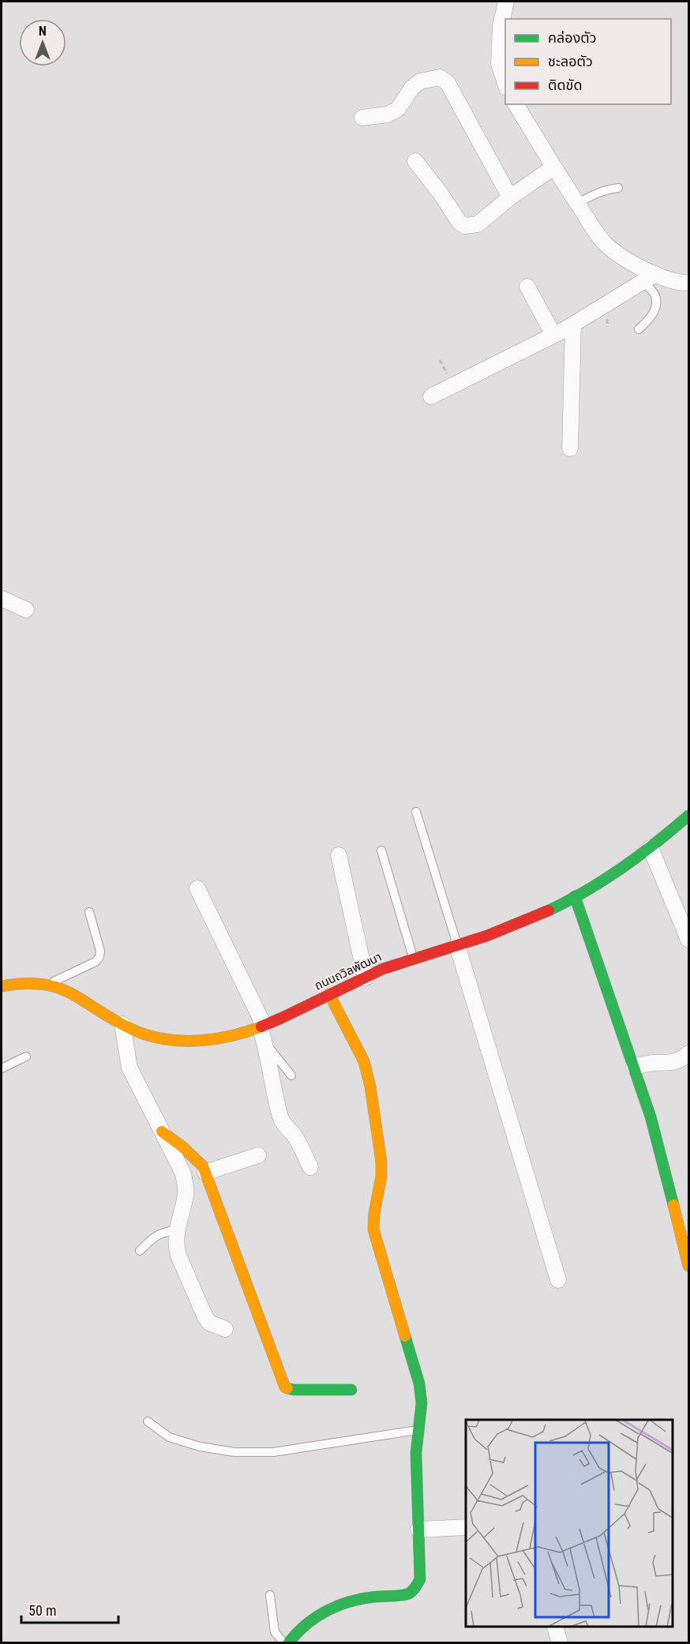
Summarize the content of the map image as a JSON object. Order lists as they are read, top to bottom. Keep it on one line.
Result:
{"streets":{"street":["ถนนถวิลพัฒนา"]},"legend":["คล่องตัว","ชะลอตัว","ติดขัด"],"scale_bar":"50 m","north":"top"}
